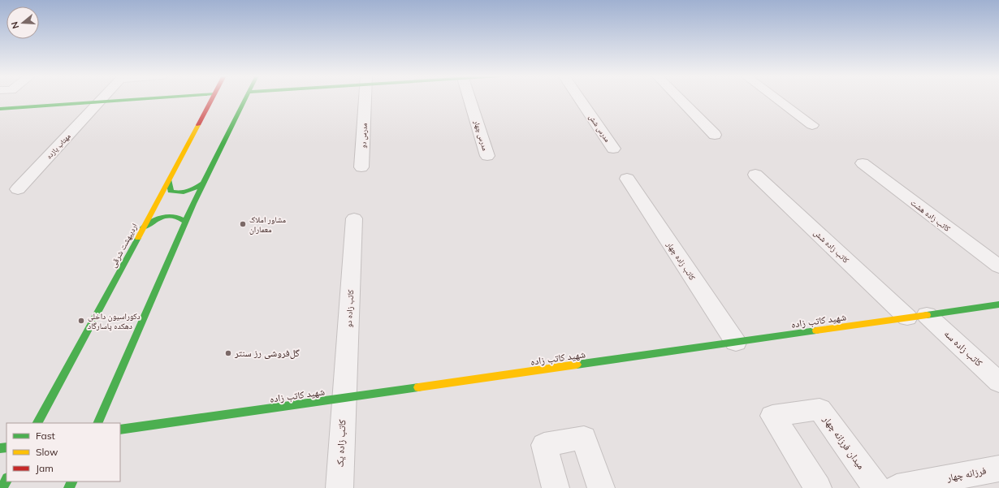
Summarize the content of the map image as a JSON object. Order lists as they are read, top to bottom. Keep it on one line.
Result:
{"streets":{"main road":["اردیبهشت شرقی","شهید کاتب زاده"],"street":["مدرس شش","مدرس دو","مدرس چهار","مهتاب یازده","کاتب زاده هشت","کاتب زاده شش","کاتب زاده چهار","کاتب زاده دو","کاتب زاده سه","میدان فرزانه چهار","کاتب زاده یک","فرزانه چهار"]},"crossings":[["کاتب زاده شش","شهید کاتب زاده"],["کاتب زاده شش","کاتب زاده سه"],["کاتب زاده چهار","شهید کاتب زاده"],["کاتب زاده دو","شهید کاتب زاده"],["کاتب زاده دو","کاتب زاده یک"],["شهید کاتب زاده","کاتب زاده سه"],["شهید کاتب زاده","کاتب زاده یک"]],"places":["مشاور املاک معماران","دکوراسیون داخلی دهکده پاسارگاد","گل‌فروشی رز سنتر"],"legend":["Fast","Slow","Jam"],"north":"left"}
